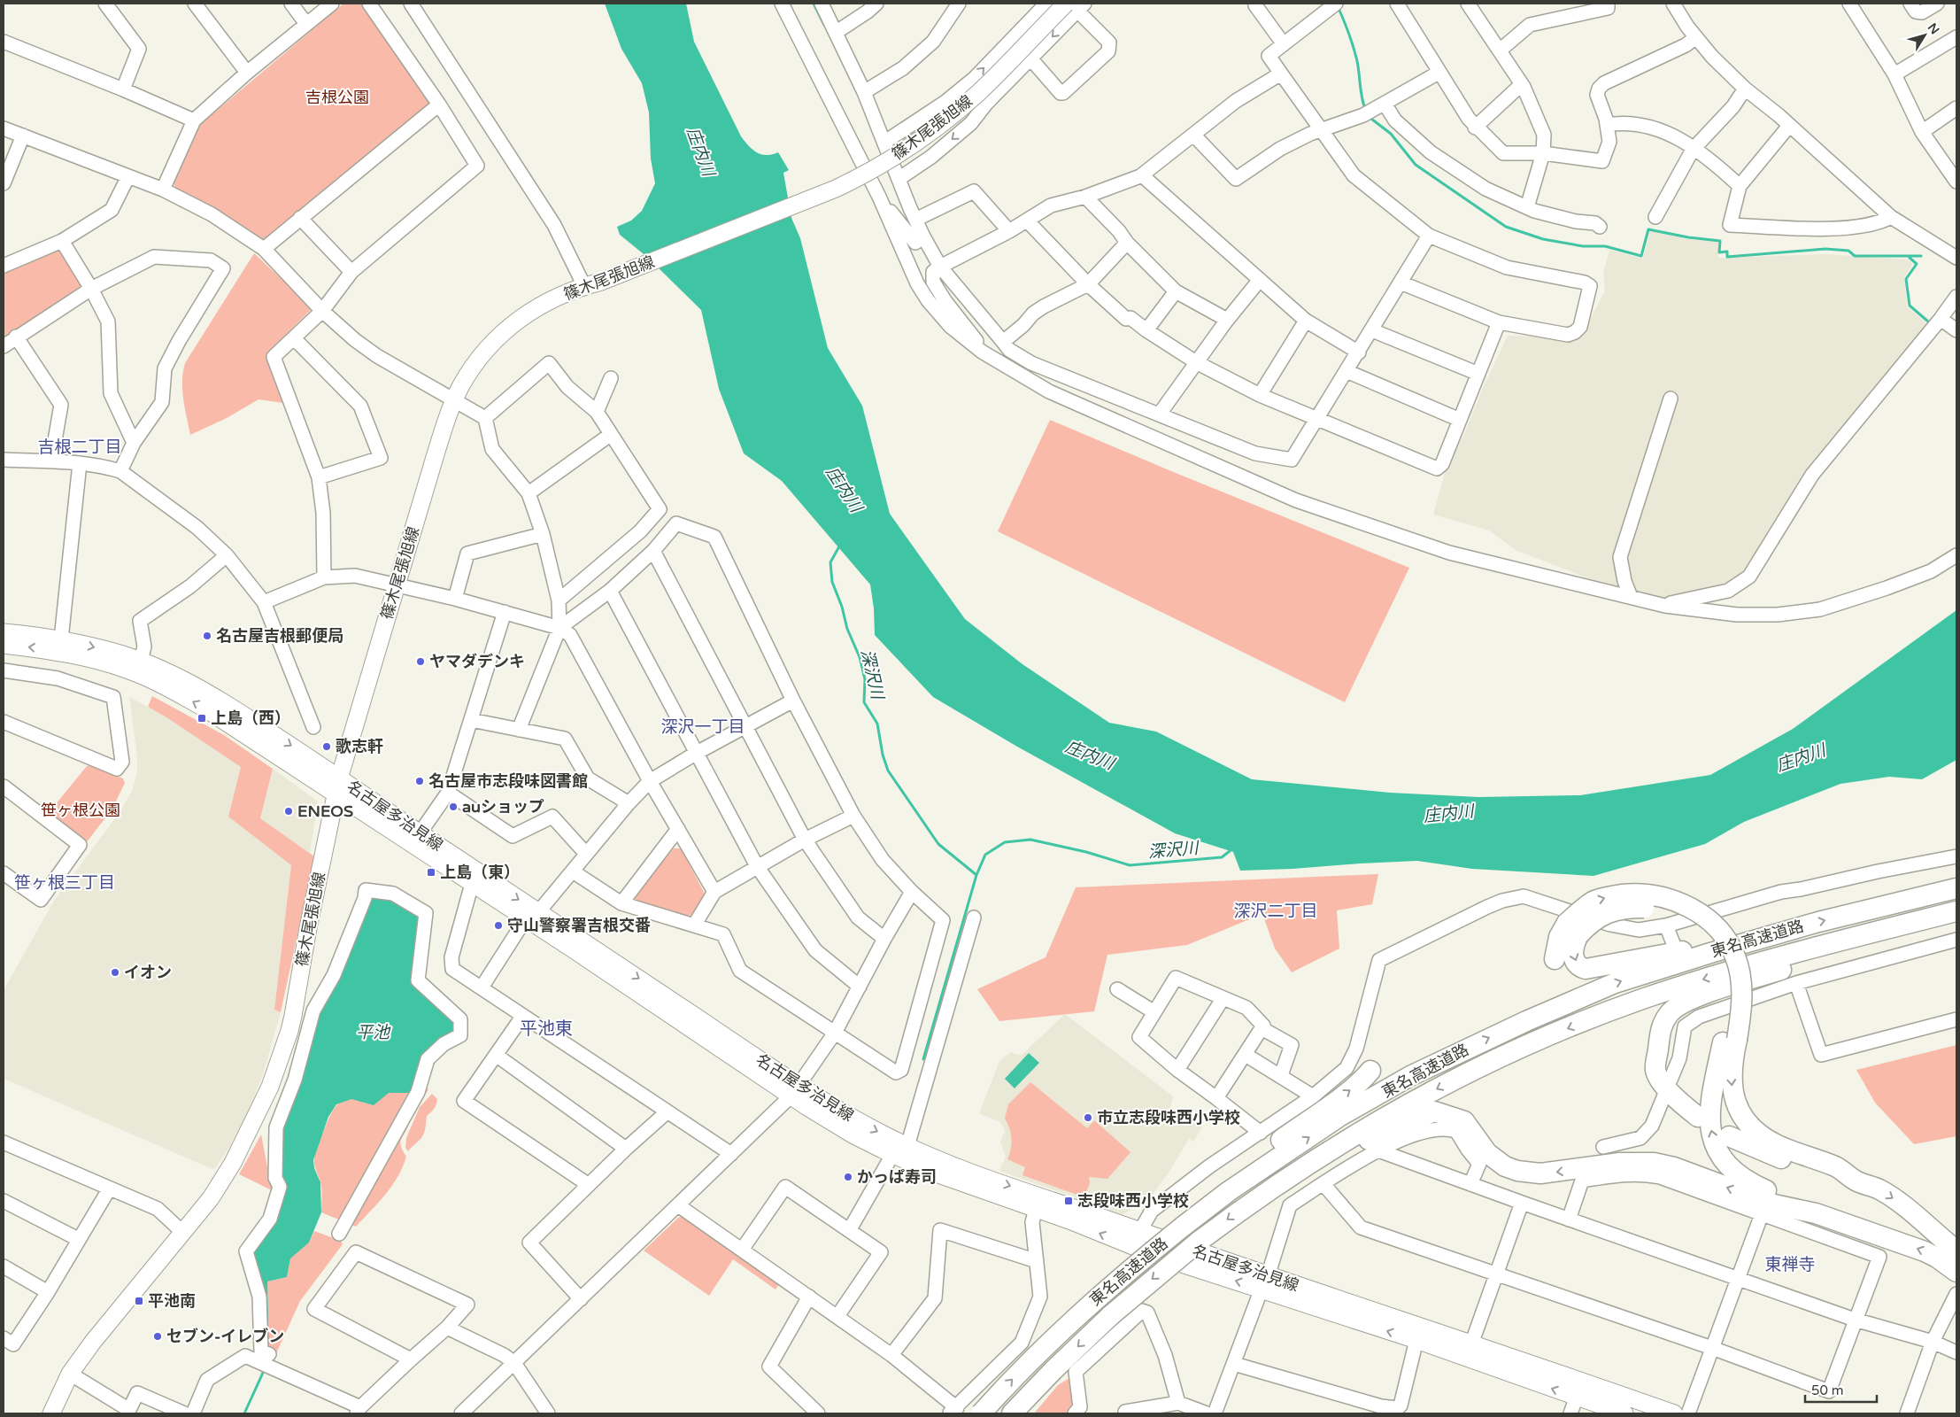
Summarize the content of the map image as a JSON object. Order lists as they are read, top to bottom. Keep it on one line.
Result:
{"streets":{"highway":["東名高速道路"],"main road":["篠木尾張旭線","名古屋多治見線"]},"crossings":[["篠木尾張旭線","名古屋多治見線"]],"districts":["吉根二丁目","深沢一丁目","笹ヶ根三丁目","深沢二丁目","平池東","東禅寺"],"water":["庄内川","深沢川","平池"],"parks":["吉根公園","笹ヶ根公園"],"places":{"other":["名古屋吉根郵便局","ヤマダデンキ","歌志軒","名古屋市志段味図書館","auショップ","ENEOS","守山警察署吉根交番","イオン","市立志段味西小学校","かっぱ寿司","セブン-イレブン"],"transit":["上島（西）","上島（東）","志段味西小学校","平池南"]},"scale_bar":"50 m","north":"top right"}
